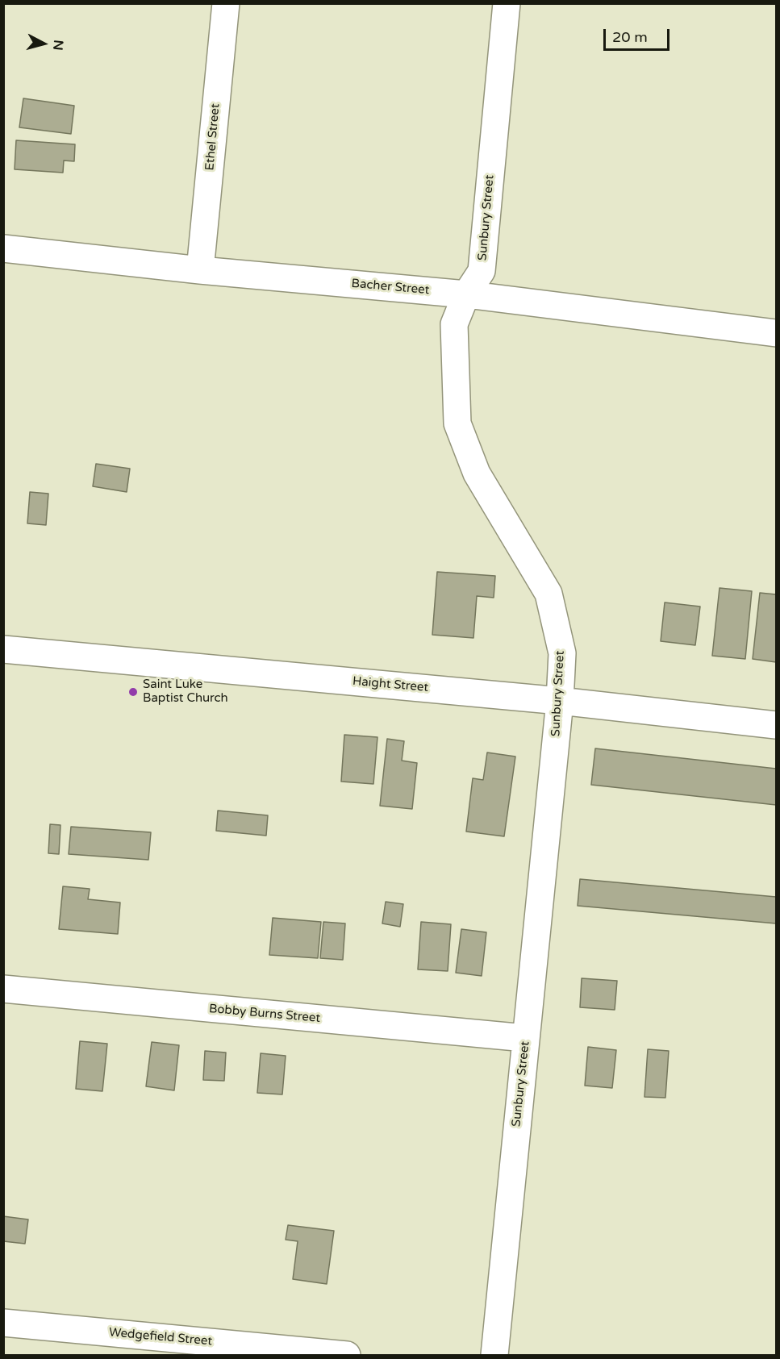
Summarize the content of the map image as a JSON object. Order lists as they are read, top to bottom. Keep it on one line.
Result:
{"streets":{"street":["Ethel Street","Sunbury Street","Bacher Street","Haight Street","Bobby Burns Street","Wedgefield Street"]},"crossings":[["Ethel Street","Bacher Street"],["Sunbury Street","Bacher Street"],["Sunbury Street","Haight Street"],["Sunbury Street","Bobby Burns Street"]],"places":["Saint Luke Baptist Church"],"scale_bar":"20 m","north":"right"}
